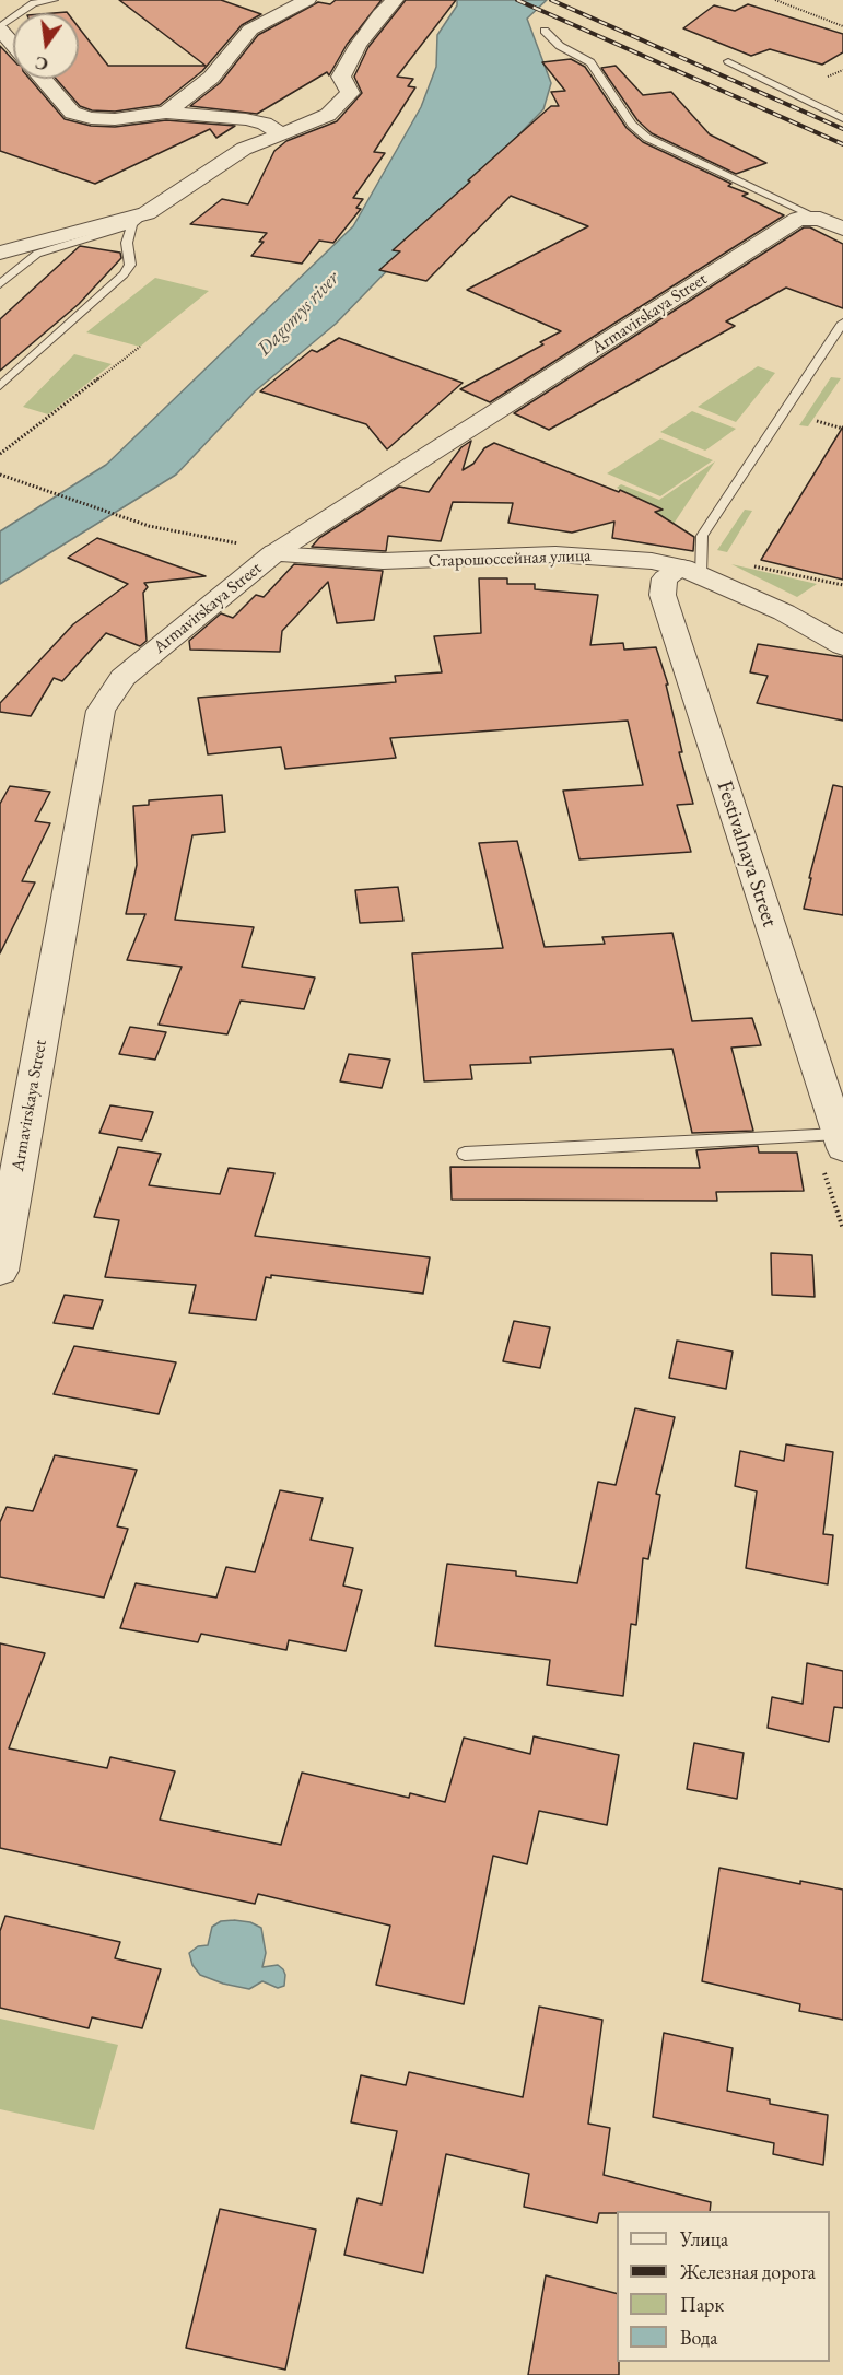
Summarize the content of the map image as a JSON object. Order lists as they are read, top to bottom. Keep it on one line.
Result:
{"streets":{"street":["Armavirskaya Street","Старошоссейная улица","Festivalnaya Street"]},"crossings":[["Armavirskaya Street","Старошоссейная улица"],["Старошоссейная улица","Festivalnaya Street"]],"water":["Dagomys river"],"legend":["Улица","Железная дорога","Парк","Вода"],"north":"bottom"}
